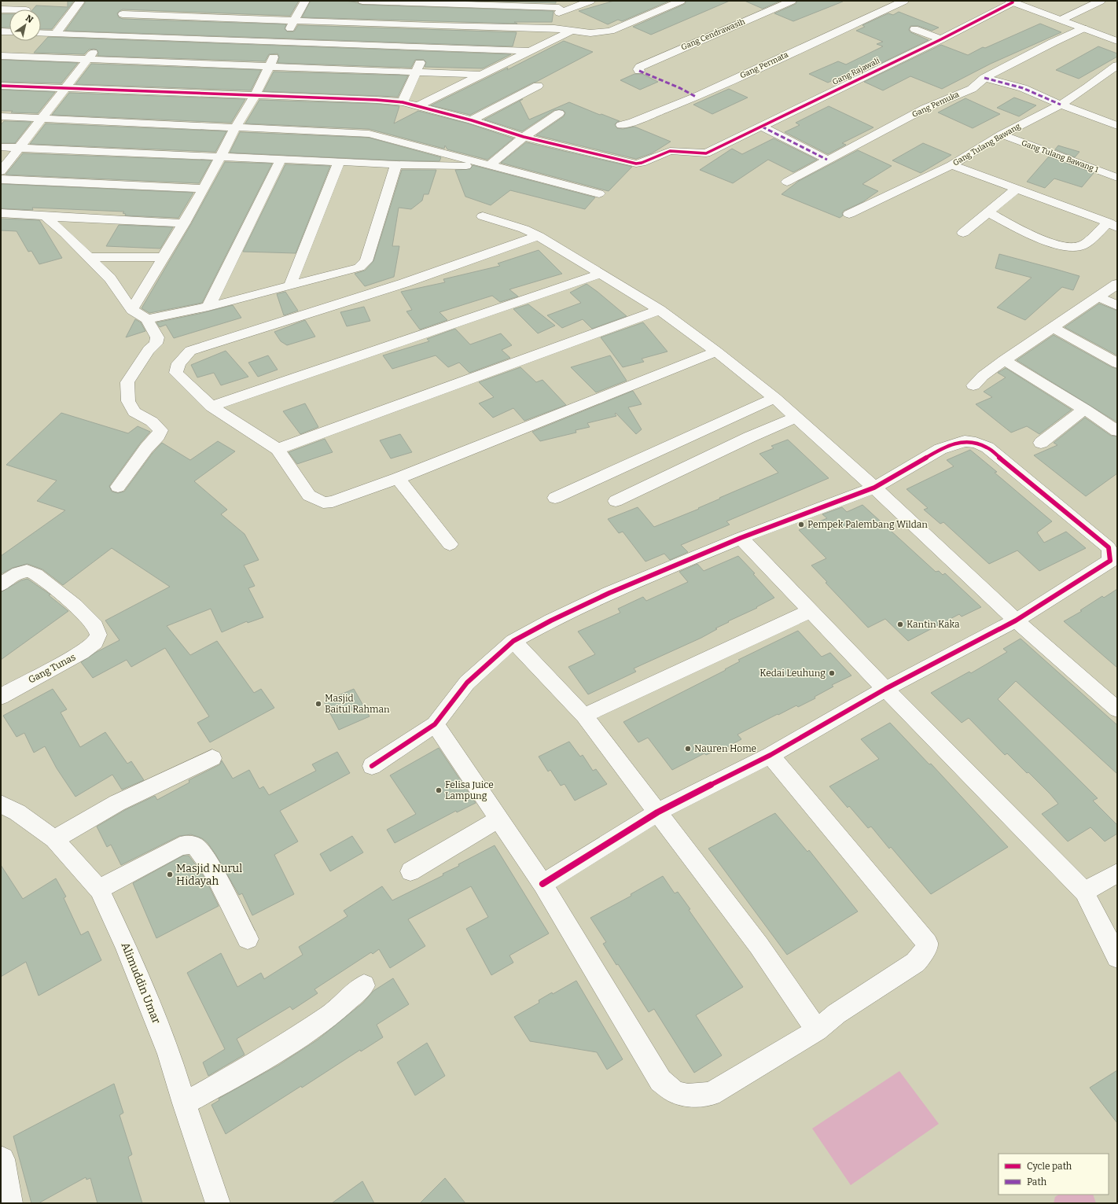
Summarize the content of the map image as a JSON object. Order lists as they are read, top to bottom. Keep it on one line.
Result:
{"streets":{"street":["Gang Cendrawasih","Gang Permata","Gang Rajawali","Gang Pemuka","Gang Tulang Bawang","Gang Tulang Bawang 1","Gang Tunas","Alimuddin Umar"]},"crossings":[["Gang Tulang Bawang","Gang Tulang Bawang 1"]],"places":["Pempek Palembang Wildan","Kantin Kaka","Kedai Leuhung","Masjid Baitul Rahman","Nauren Home","Felisa Juice Lampung","Masjid Nurul Hidayah"],"legend":["Cycle path","Path"],"north":"top right"}
